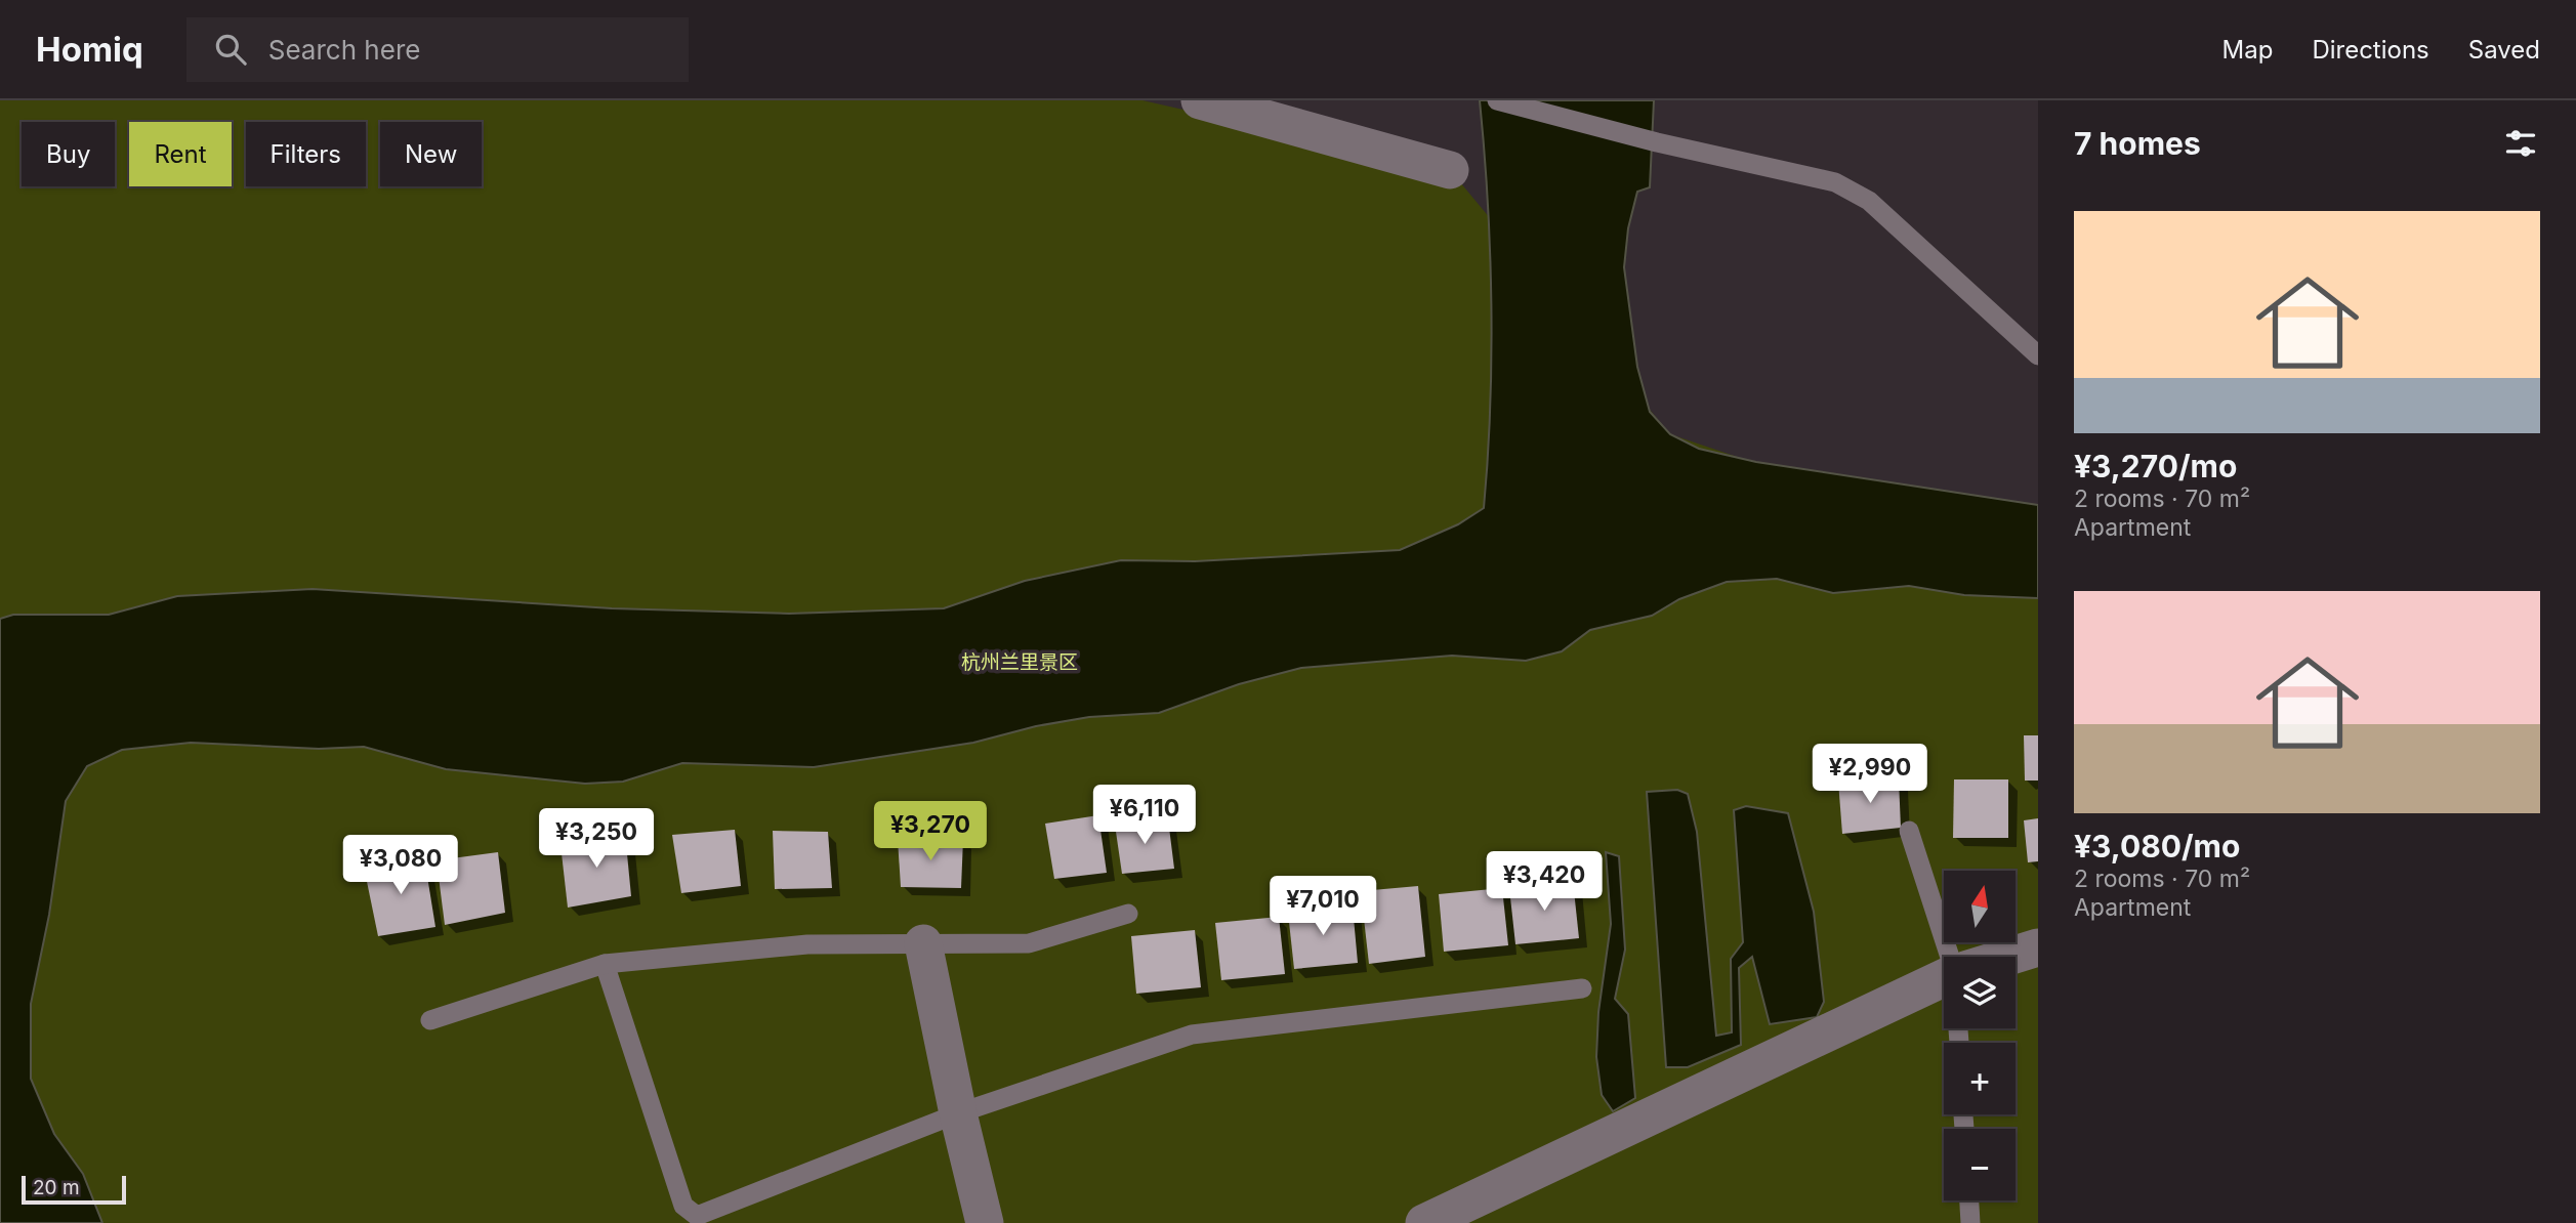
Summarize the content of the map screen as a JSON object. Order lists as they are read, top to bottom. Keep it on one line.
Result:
{"parks":["杭州兰里景区"],"scale_bar":"20 m","north":"top","page":{"header":"Homiq","search":"Search here","nav":["Map","Directions","Saved"],"heading":"7 homes","chip":["Buy","Rent","Filters","New"],"list":[{"name":"¥3,270/mo","note":"2 rooms · 70 m² · Apartment"},{"name":"¥3,080/mo","note":"2 rooms · 70 m² · Apartment"}],"price":["¥2,990","¥6,110","¥3,270","¥3,250","¥3,080","¥3,420","¥7,010"],"map_buttons":["+","−"],"scale":"20 m"}}
